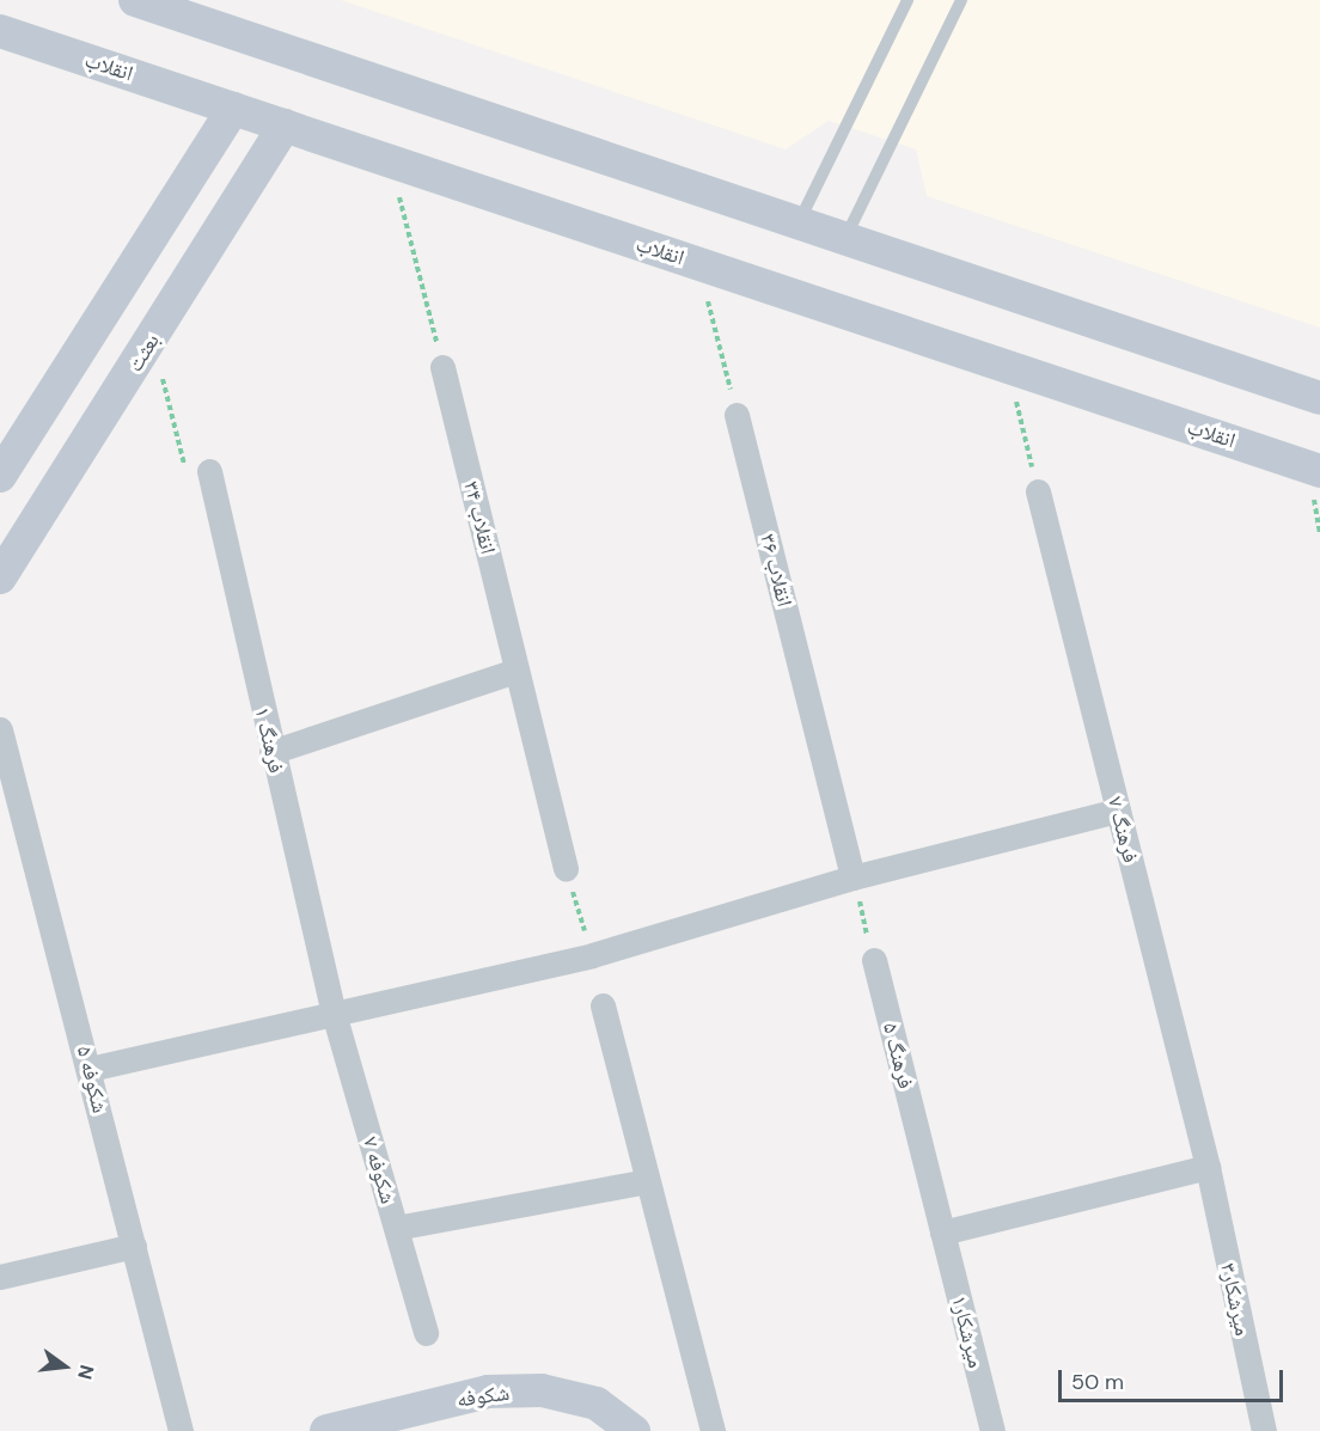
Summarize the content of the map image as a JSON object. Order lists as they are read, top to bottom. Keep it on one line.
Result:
{"streets":{"main road":["انقلاب","بعثت","شکوفه"],"street":["انقلاب ۳۴","انقلاب ۳۶","فرهنگ ۱","فرهنگ ۷","فرهنگ ۵","شکوفه ۵","شکوفه ۷","میرشکار۳","میرشکار۱"]},"crossings":[["انقلاب","بعثت"],["فرهنگ ۱","شکوفه ۷"],["فرهنگ ۷","میرشکار۳"],["فرهنگ ۵","میرشکار۱"]],"scale_bar":"50 m","north":"right"}
